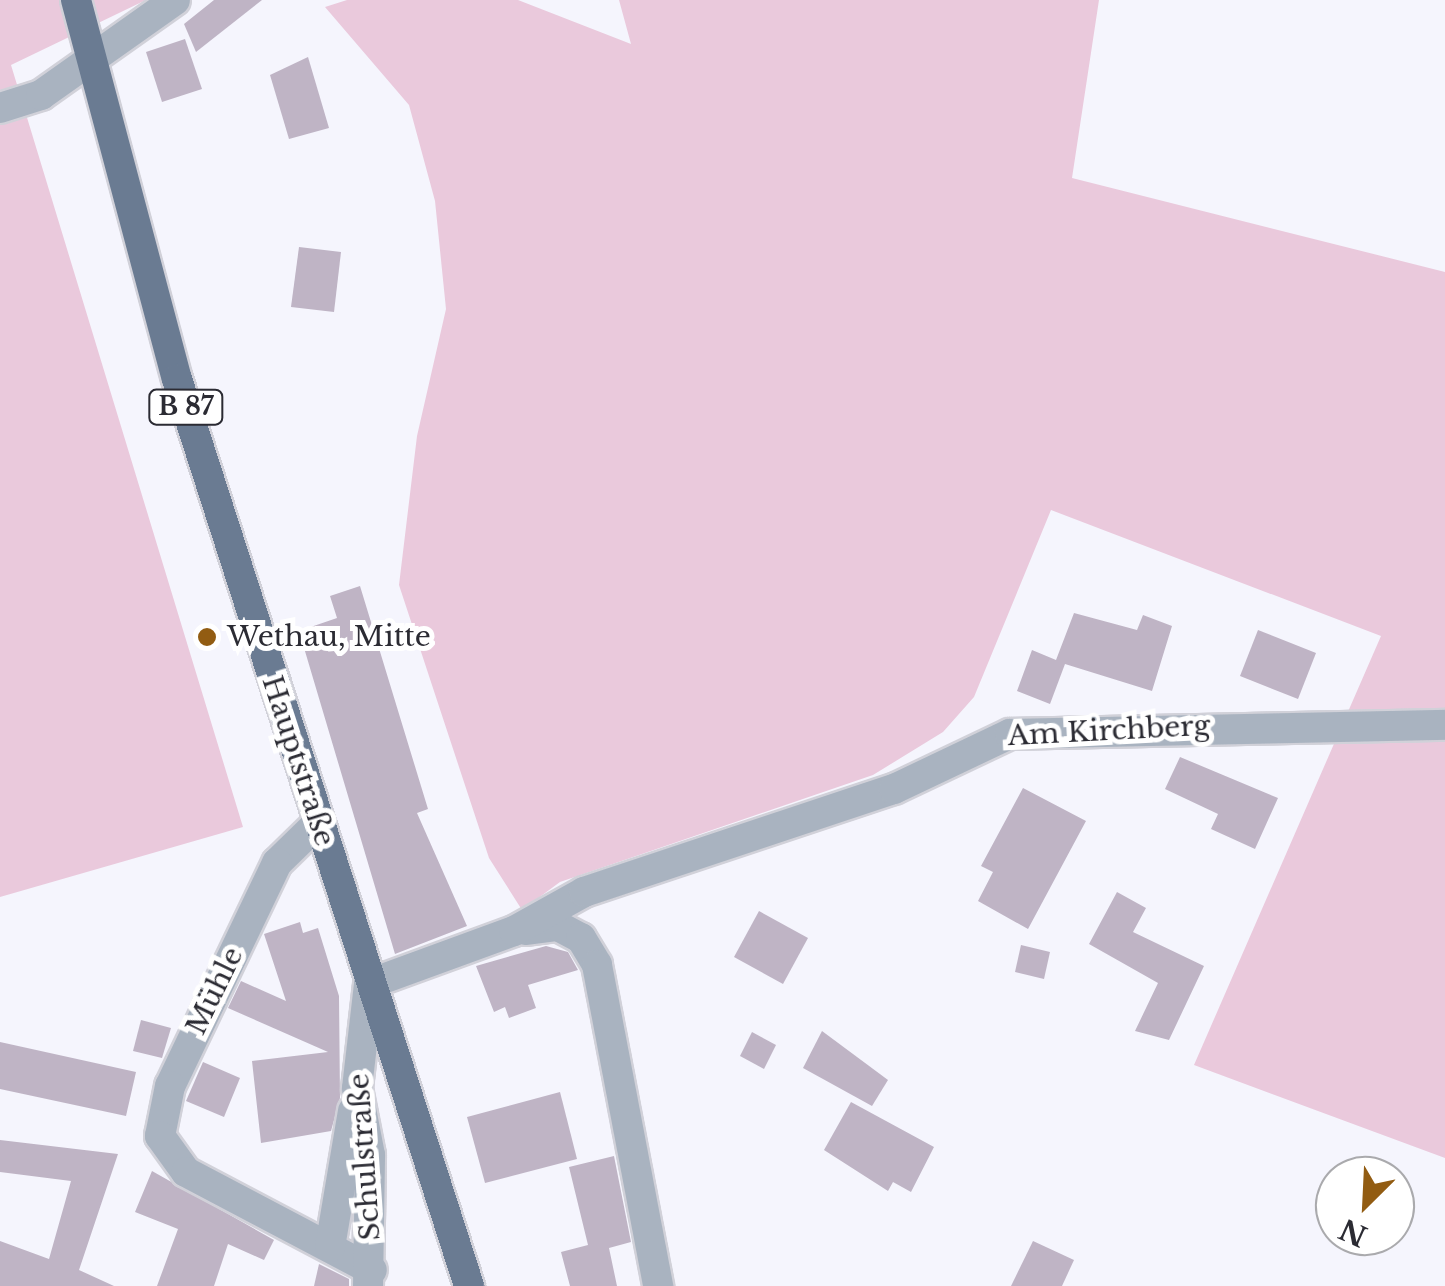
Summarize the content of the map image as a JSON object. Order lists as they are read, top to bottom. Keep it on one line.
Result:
{"streets":{"main road":["B 87","Hauptstraße"],"street":["Am Kirchberg","Mühle","Schulstraße"]},"crossings":[["Am Kirchberg","Hauptstraße"],["Am Kirchberg","Schulstraße"],["Hauptstraße","Mühle"],["Hauptstraße","Schulstraße"],["Mühle","Schulstraße"]],"places":["Wethau, Mitte"],"north":"bottom left"}
